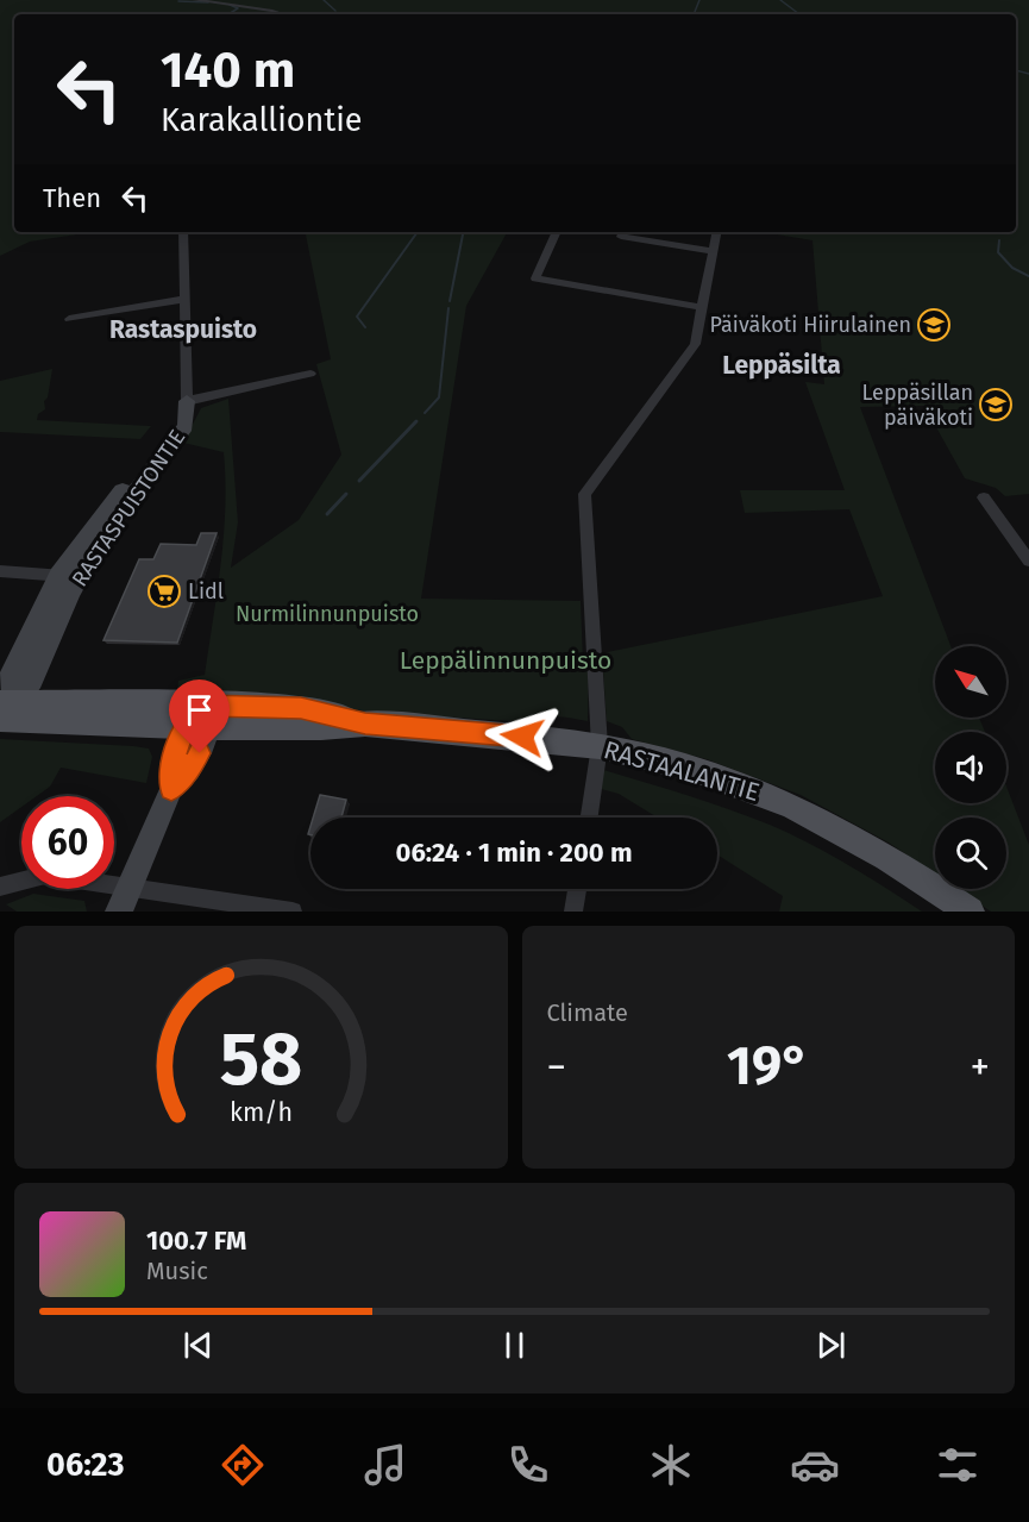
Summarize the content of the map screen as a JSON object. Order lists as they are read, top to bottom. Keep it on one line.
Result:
{"streets":{"main road":["RASTAALANTIE"],"street":["RASTASPUISTONTIE"]},"crossings":[["RASTASPUISTONTIE","RASTAALANTIE"]],"districts":["Rastaspuisto","Leppäsilta"],"parks":["Nurmilinnunpuisto","Leppälinnunpuisto"],"places":{"school or university":["Päiväkoti Hiirulainen","Leppäsillan päiväkoti"],"supermarket":["Lidl"]},"north":"top left","page":{"turn":["140 m","Karakalliontie"],"then":"Then","limit":"60","trip":"06:24 · 1 min · 200 m","tile":"Climate","heat":["−","19°","+"],"song":["100.7 FM","Music"],"tabs":"06:23","gauge":["58","km/h"]}}
